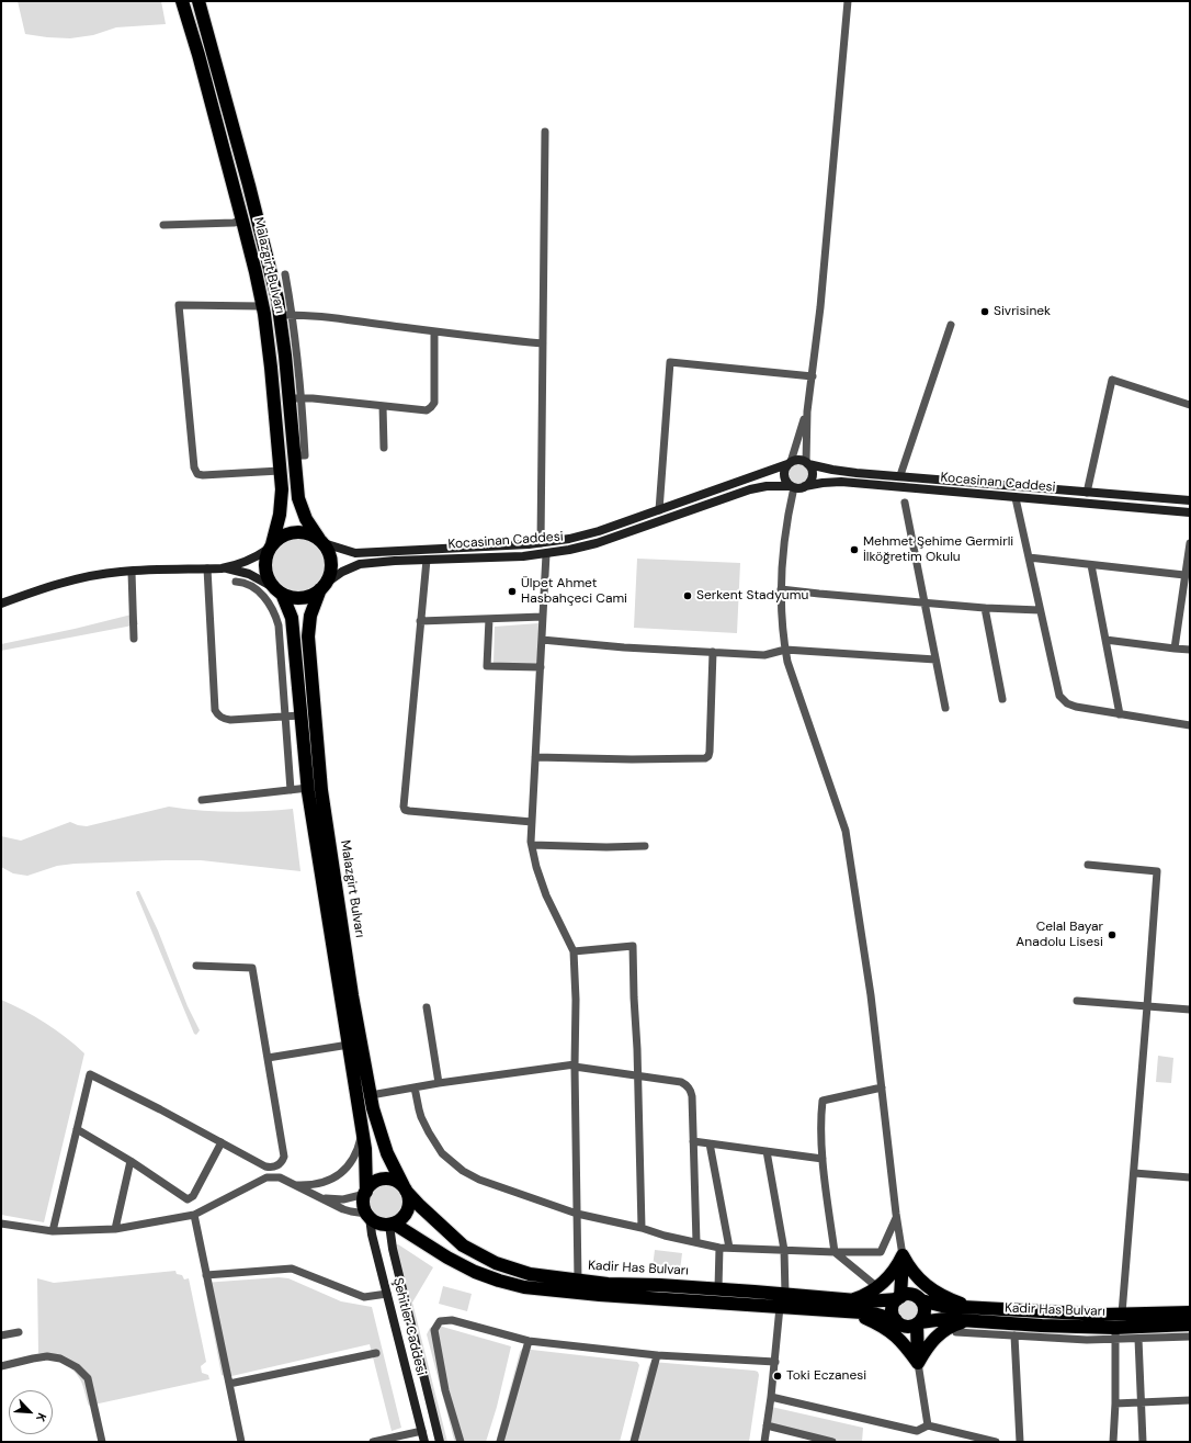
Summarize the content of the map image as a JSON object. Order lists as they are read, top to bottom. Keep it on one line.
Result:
{"streets":{"highway":["Malazgirt Bulvarı","Kadir Has Bulvarı"],"main road":["Kocasinan Caddesi","Şehitler Caddesi"]},"crossings":[["Malazgirt Bulvarı","Kocasinan Caddesi"],["Malazgirt Bulvarı","Kadir Has Bulvarı"],["Malazgirt Bulvarı","Şehitler Caddesi"],["Kadir Has Bulvarı","Şehitler Caddesi"]],"places":["Sivrisinek","Mehmet Şehime Germirli İlköğretim Okulu","Ülpet Ahmet Hasbahçeci Cami","Serkent Stadyumu","Celal Bayar Anadolu Lisesi","Toki Eczanesi"],"north":"bottom right"}
